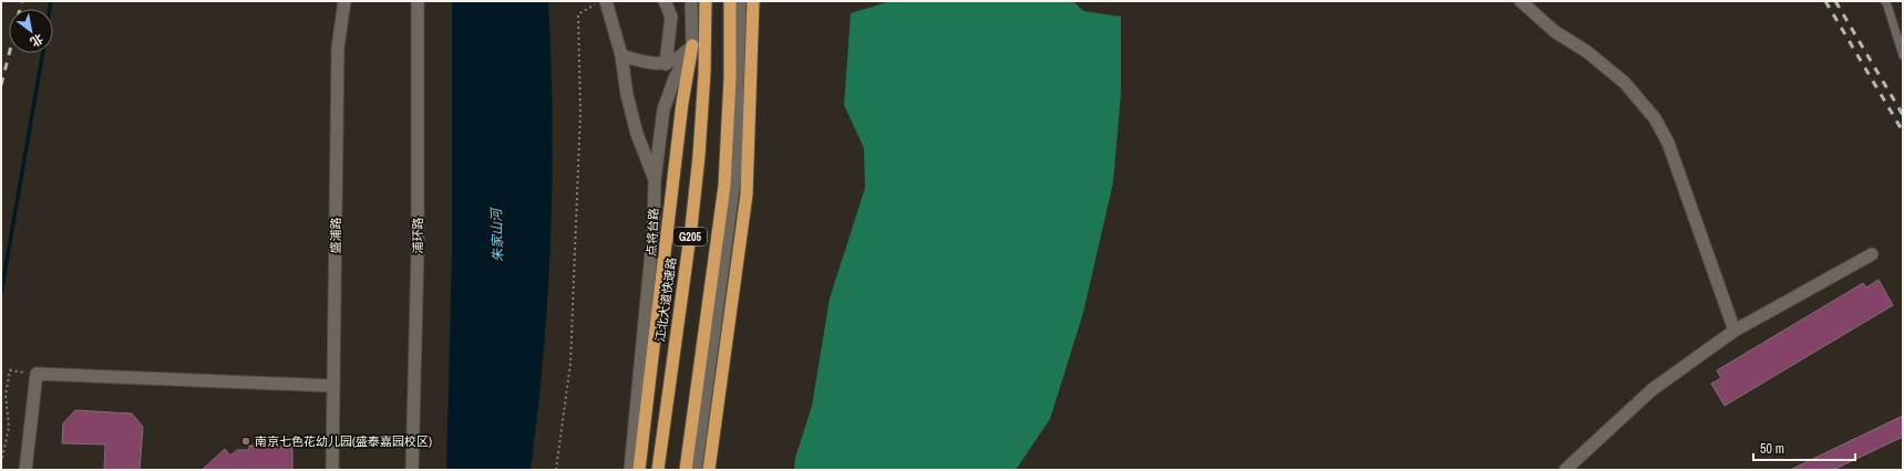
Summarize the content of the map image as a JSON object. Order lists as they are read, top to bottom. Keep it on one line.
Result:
{"streets":{"highway":["G205","江北大道快速路"],"street":["点将台路","盛浦路","浦环路"]},"water":["朱家山河"],"places":["南京七色花幼儿园(盛泰嘉园校区)"],"scale_bar":"50 m","north":"bottom right"}
